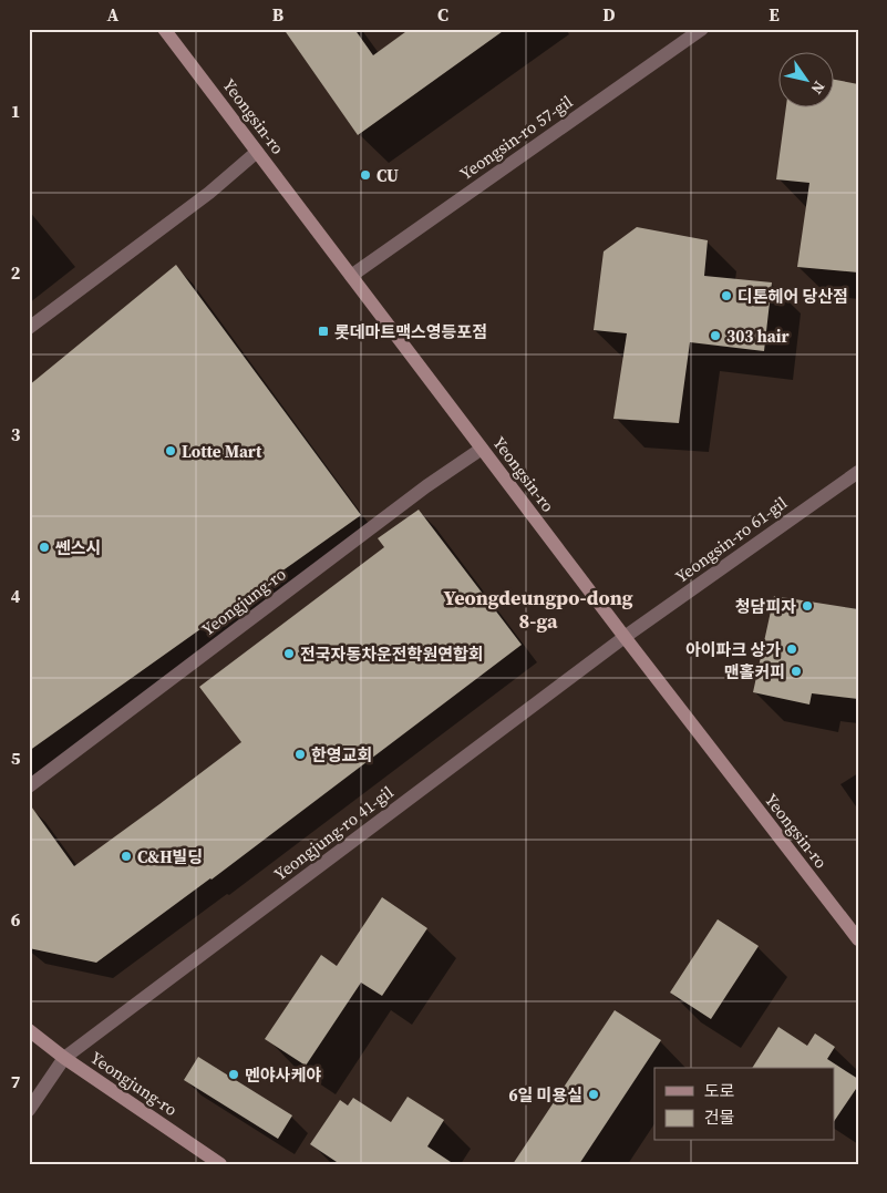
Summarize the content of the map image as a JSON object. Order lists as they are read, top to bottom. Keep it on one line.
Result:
{"streets":{"main road":["Yeongsin-ro","Yeongjung-ro"],"street":["Yeongsin-ro 57-gil","Yeongsin-ro 61-gil","Yeongjung-ro 41-gil"]},"crossings":[["Yeongsin-ro","Yeongsin-ro 57-gil"],["Yeongsin-ro","Yeongsin-ro 61-gil"],["Yeongsin-ro","Yeongjung-ro"],["Yeongsin-ro","Yeongjung-ro 41-gil"],["Yeongsin-ro 61-gil","Yeongjung-ro 41-gil"],["Yeongjung-ro","Yeongjung-ro 41-gil"]],"districts":["Yeongdeungpo-dong 8-ga"],"places":{"other":["CU","디톤헤어 당산점","303 hair","Lotte Mart","쎈스시","청담피자","아이파크 상가","전국자동차운전학원연합회","맨홀커피","한영교회","C&H빌딩","멘야사케야","6일 미용실"],"transit":["롯데마트맥스영등포점"]},"legend":["도로","건물"],"north":"bottom right","grid":{"columns":["A","B","C","D","E"],"rows":["1","2","3","4","5","6","7"]}}
